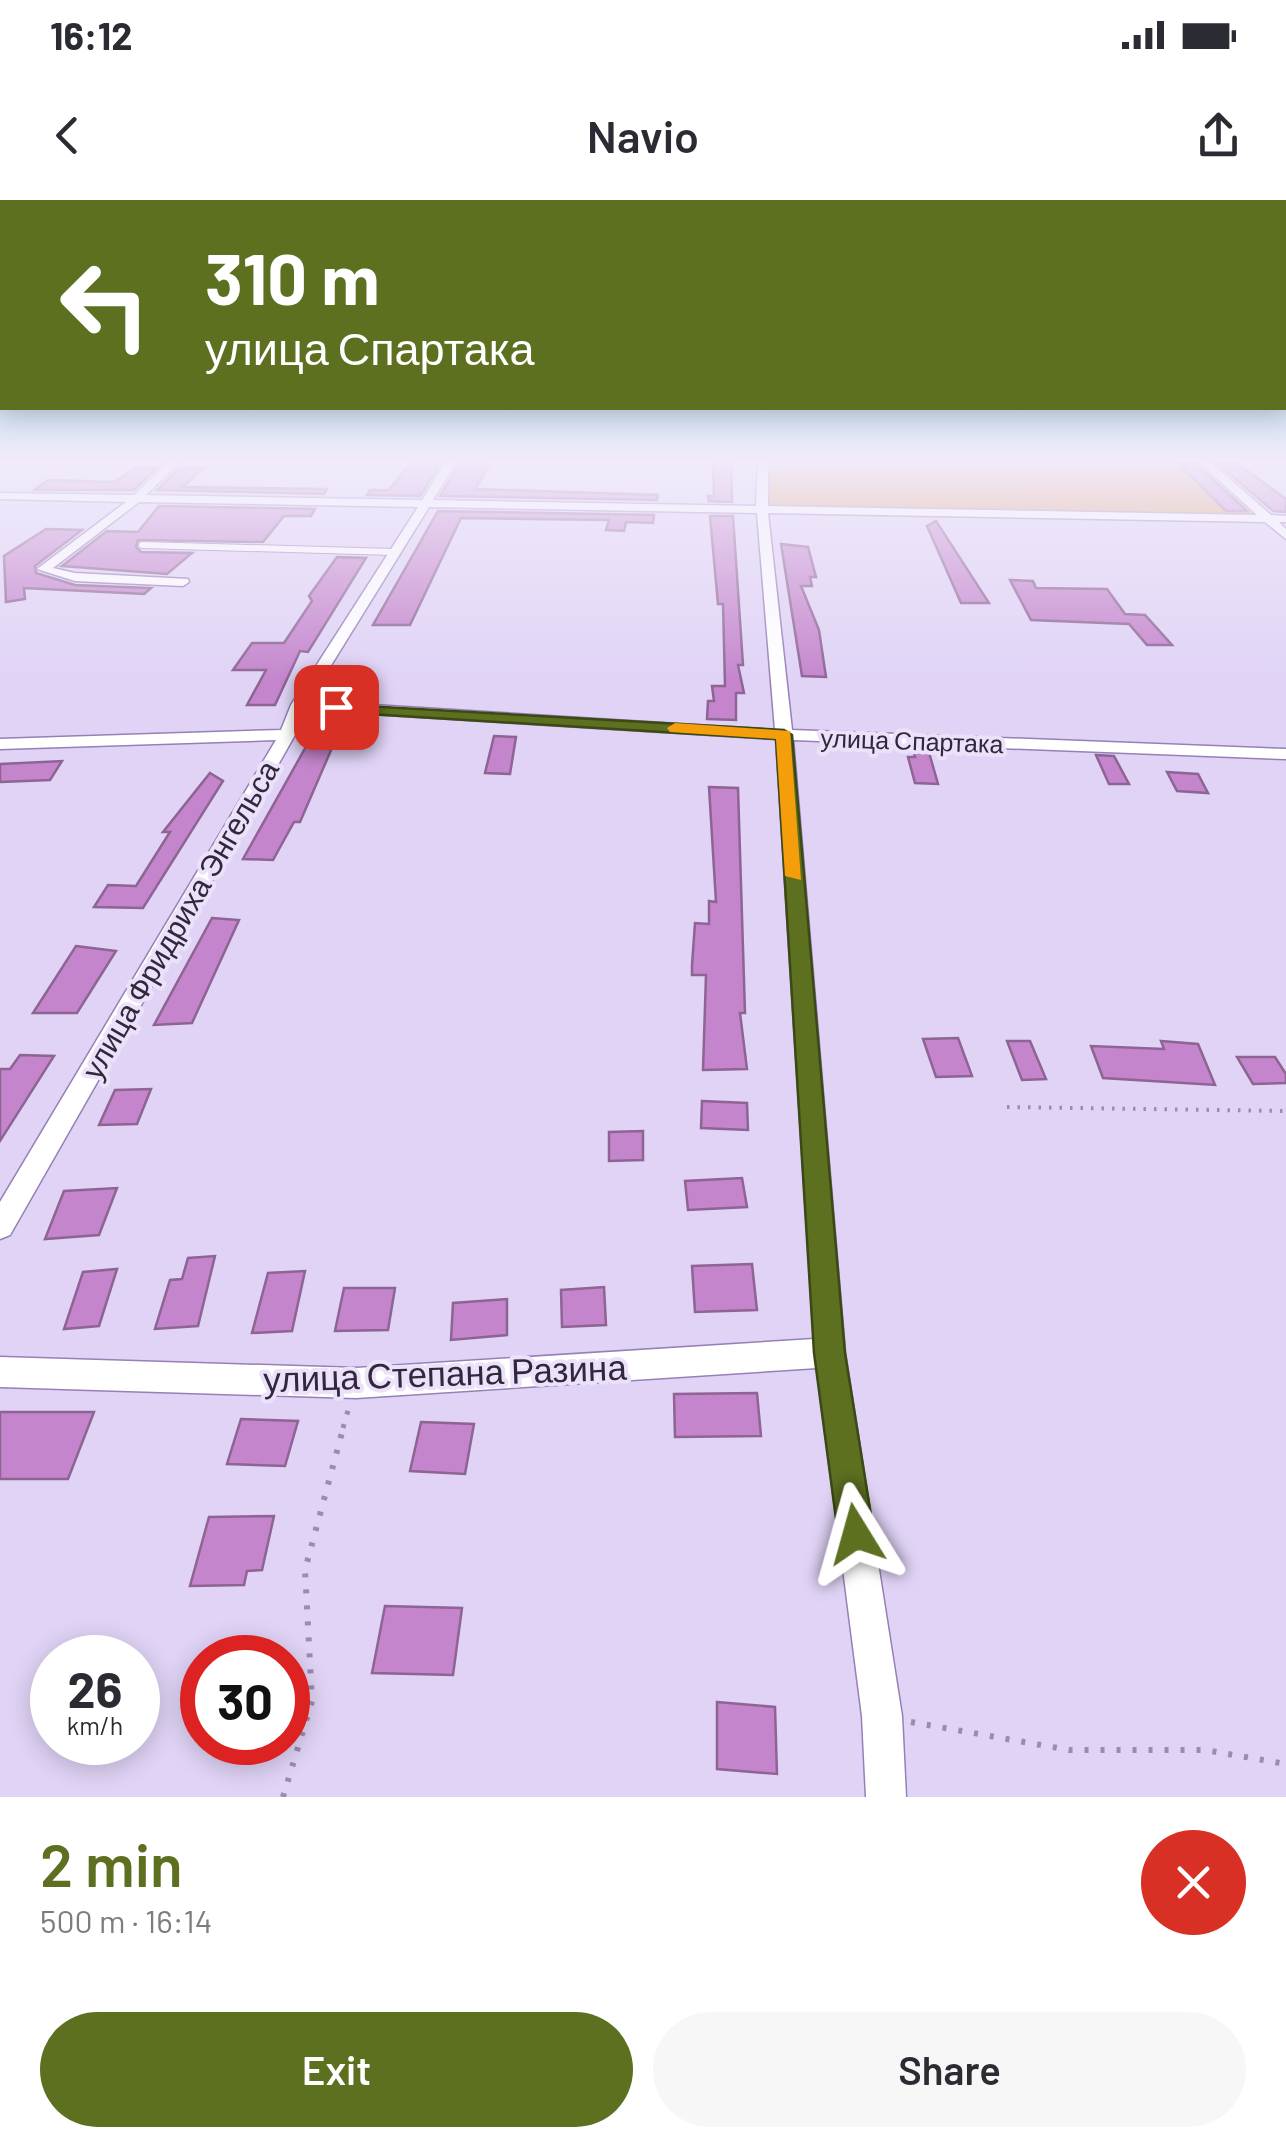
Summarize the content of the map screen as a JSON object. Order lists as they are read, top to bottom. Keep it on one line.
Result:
{"streets":{"street":["улица Спартака","улица Фридриха Энгельса","улица Степана Разина"]},"crossings":[["улица Спартака","улица Фридриха Энгельса"]],"page":{"status":"16:12","header":"Navio","turn":["310 m","улица Спартака"],"speed":"26 km/h","limit":"30","heading":["2 min","500 m · 16:14"],"buttons":["Exit","Share"]}}
